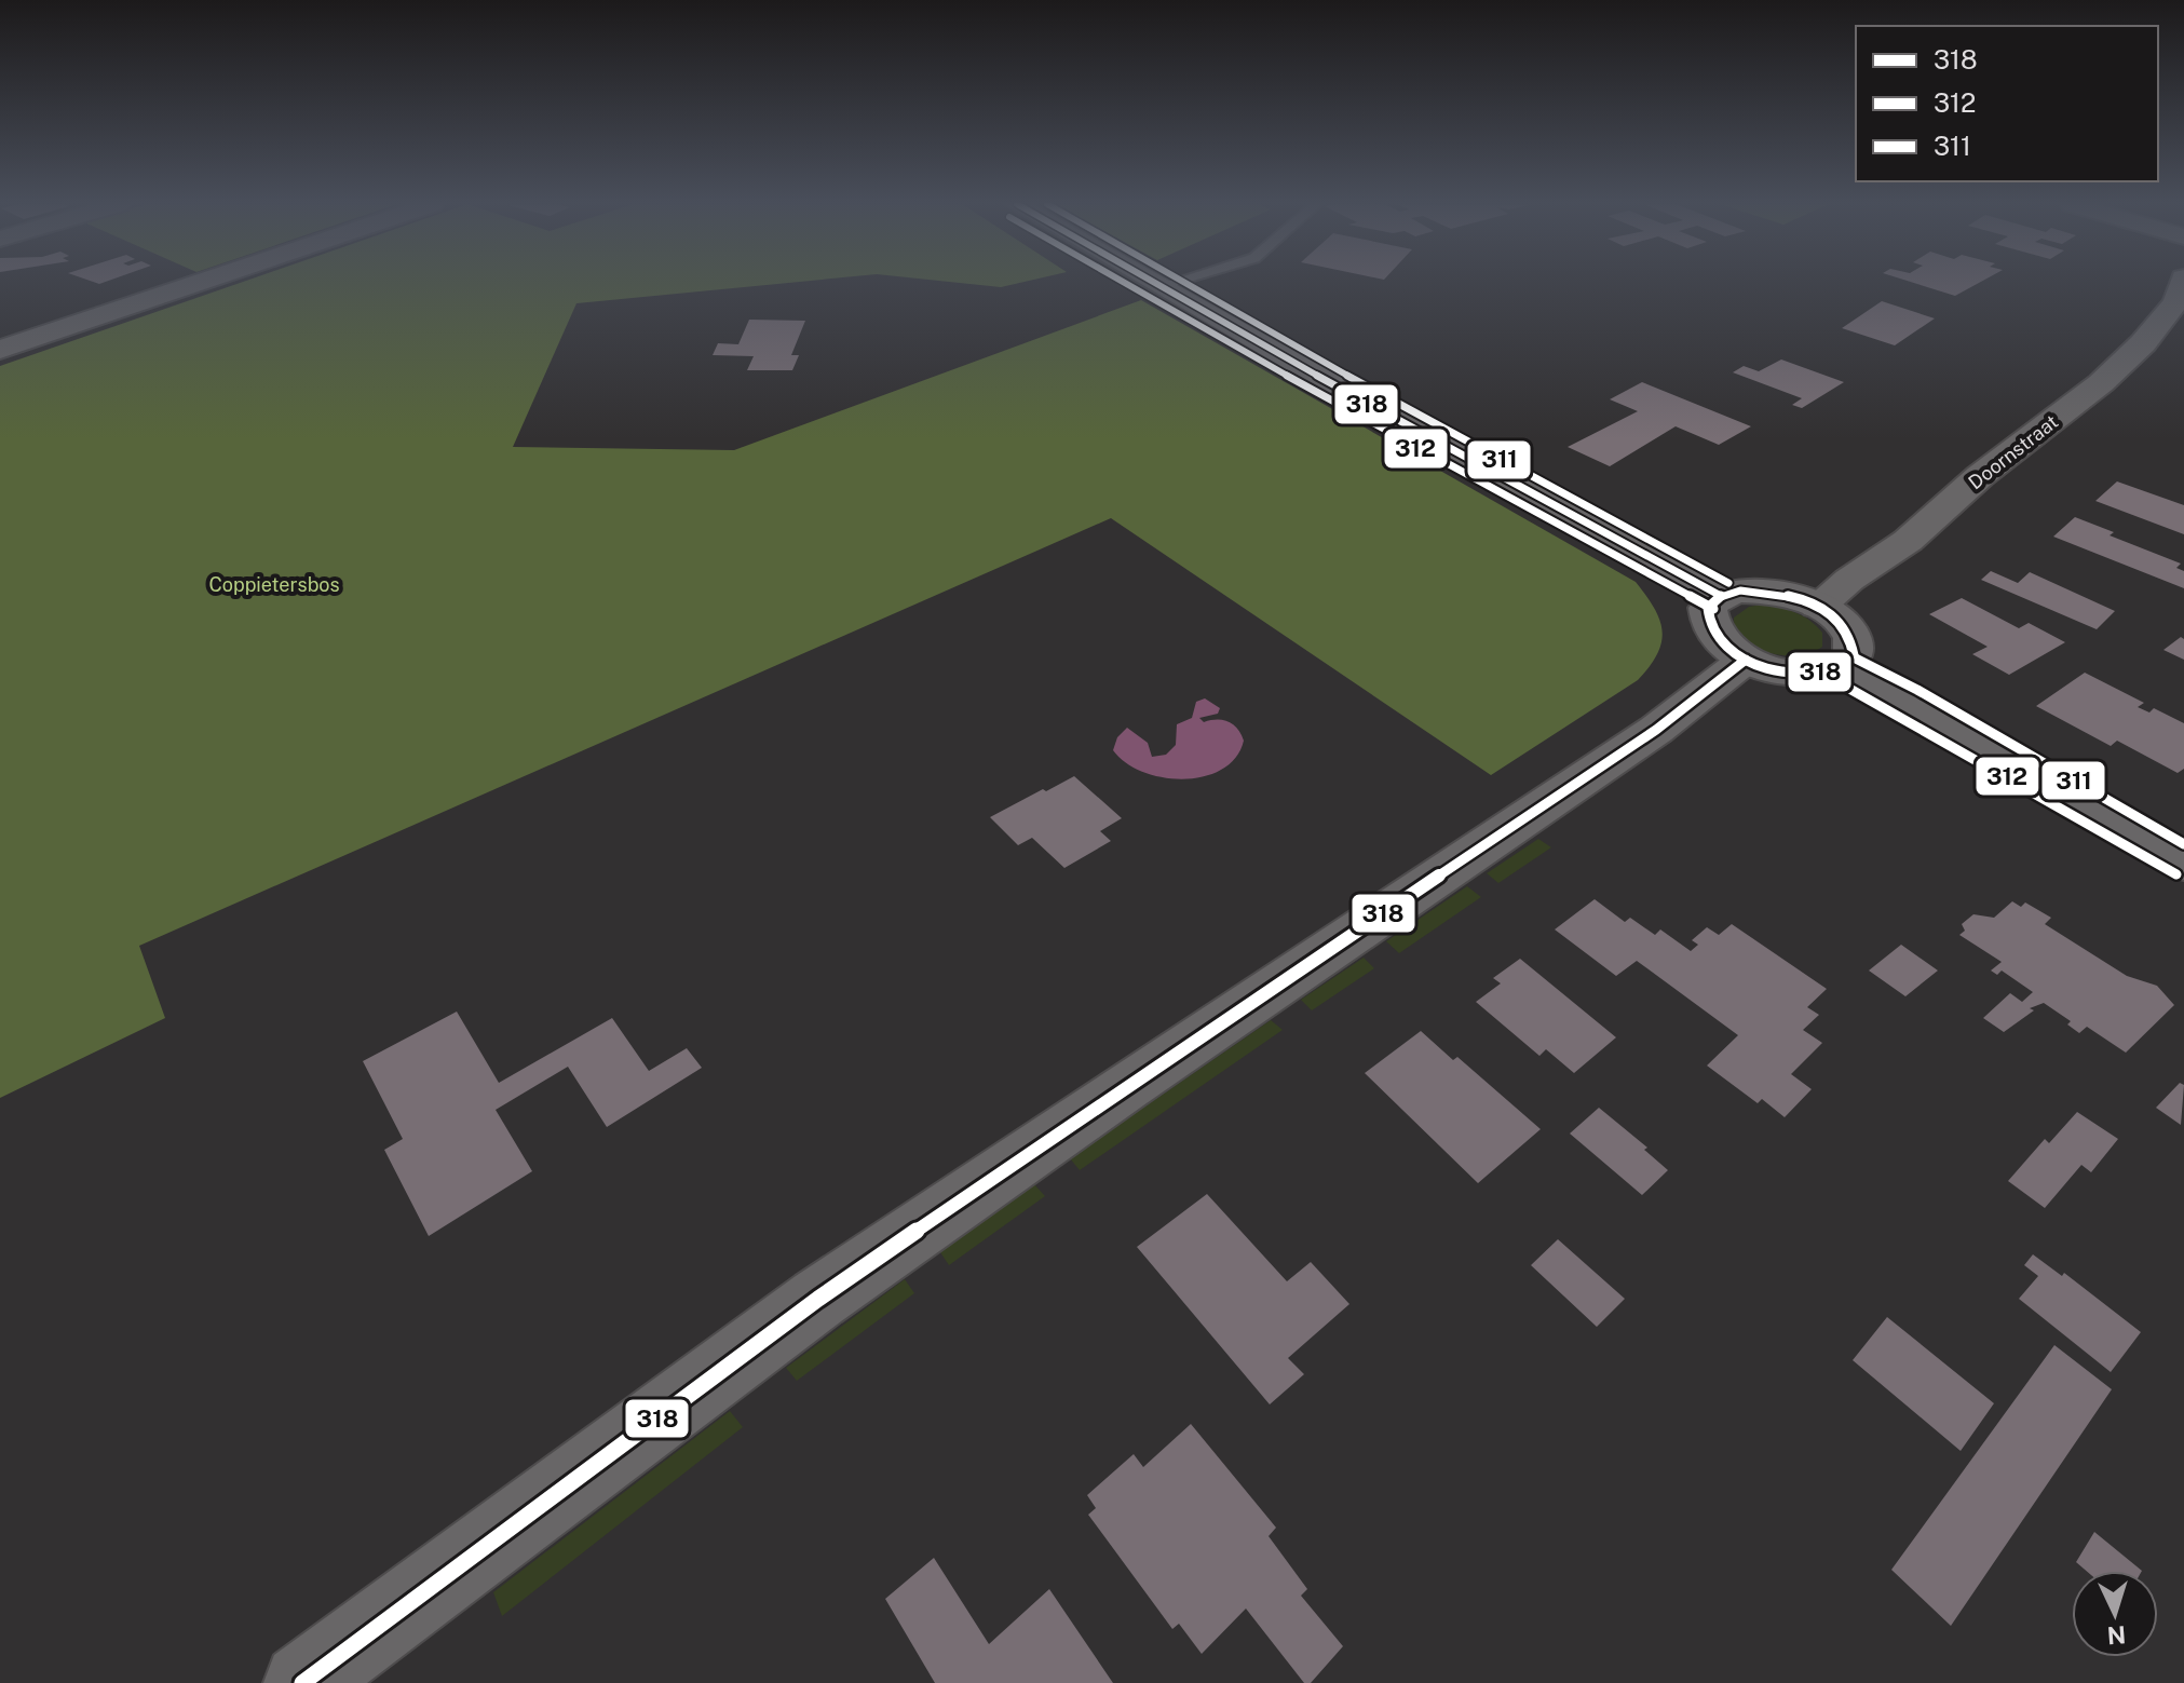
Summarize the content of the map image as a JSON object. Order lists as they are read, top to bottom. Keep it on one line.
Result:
{"streets":{"street":["Doornstraat"]},"parks":["Coppietersbos"],"lines":["transit line 318","transit line 312","transit line 311"],"legend":["318","312","311"],"north":"bottom"}
